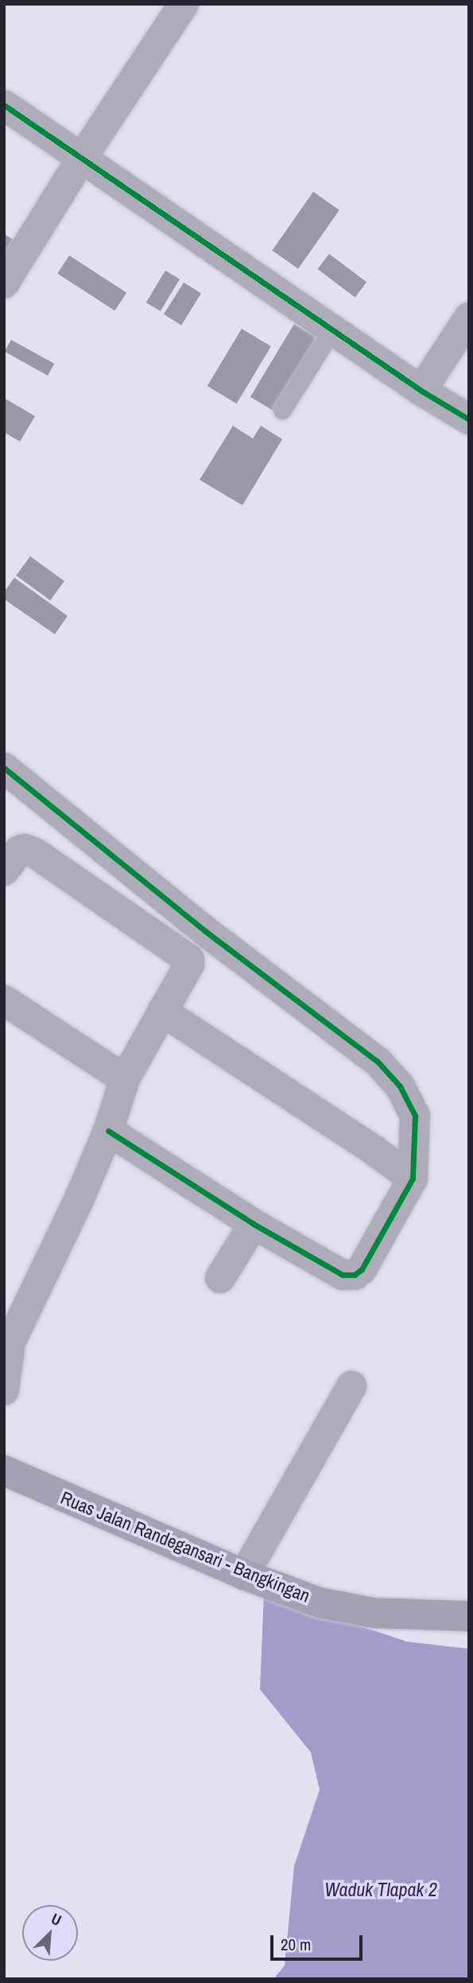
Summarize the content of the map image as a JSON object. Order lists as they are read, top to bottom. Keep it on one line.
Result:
{"streets":{"main road":["Ruas Jalan Randegansari - Bangkingan"]},"water":["Waduk Tlapak 2"],"scale_bar":"20 m","north":"top right"}
